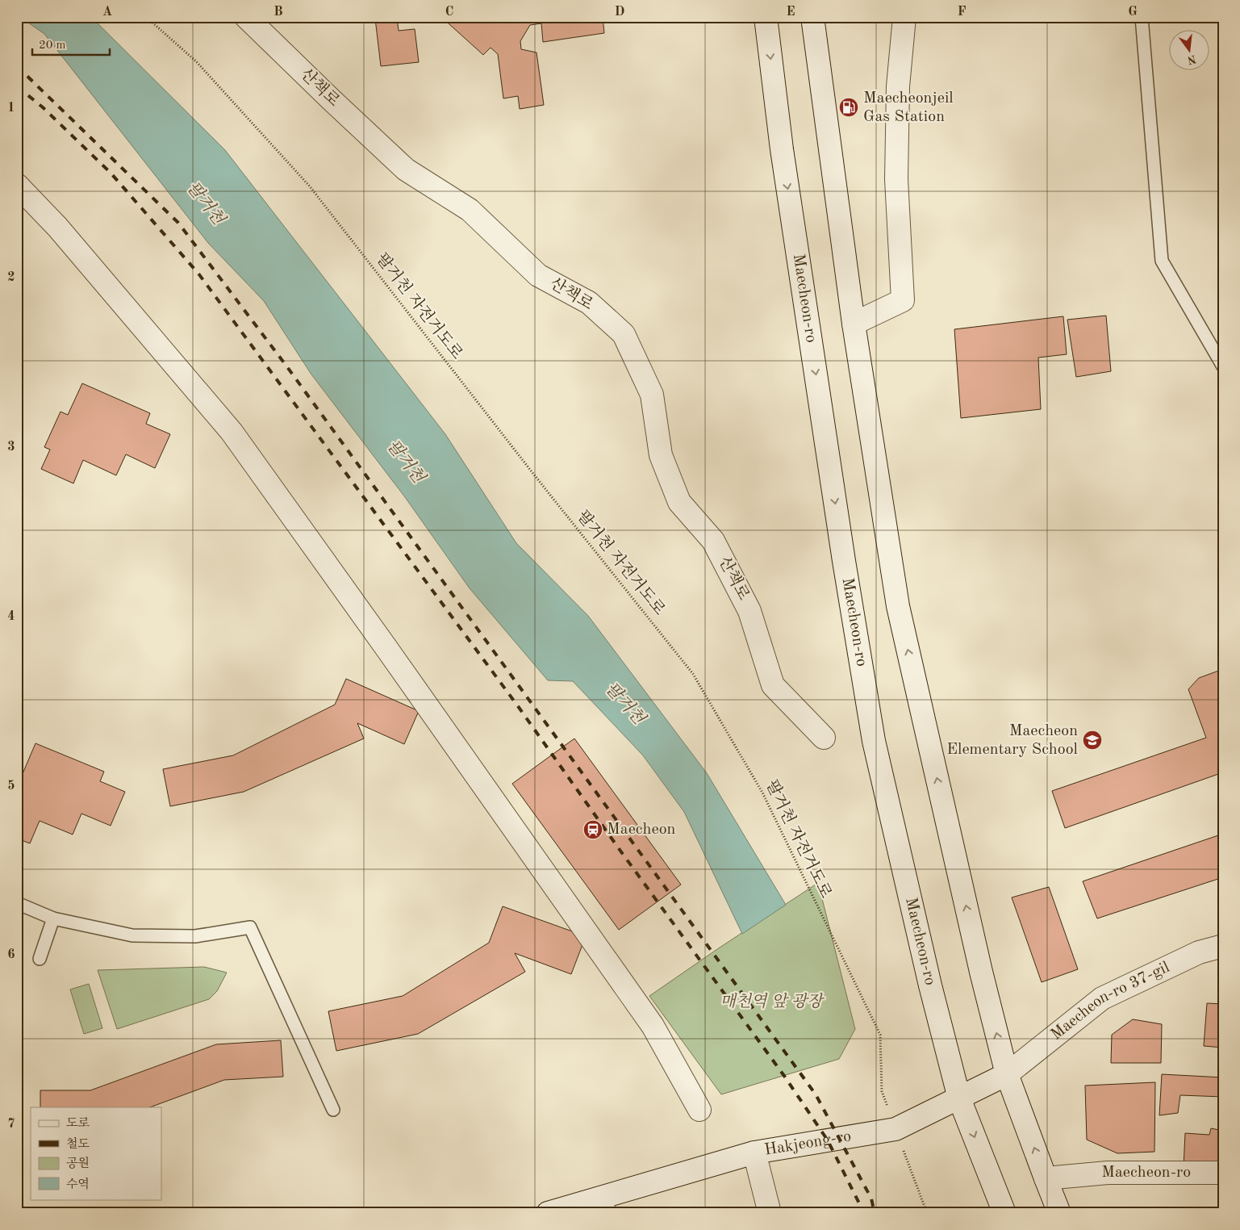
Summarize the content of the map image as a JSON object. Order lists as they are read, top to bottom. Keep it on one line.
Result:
{"streets":{"main road":["산책로","Maecheon-ro","Maecheon-ro 37-gil","Hakjeong-ro"],"path":["팔거천 자전거도로"]},"crossings":[["Maecheon-ro","Hakjeong-ro"],["팔거천 자전거도로","Hakjeong-ro"],["Maecheon-ro 37-gil","Hakjeong-ro"]],"water":["팔거천"],"parks":["매천역 앞 광장"],"places":{"fuel station":["Maecheonjeil Gas Station"],"school or university":["Maecheon Elementary School"],"station":["Maecheon"]},"legend":["도로","철도","공원","수역"],"scale_bar":"20 m","north":"bottom","grid":{"columns":["A","B","C","D","E","F","G"],"rows":["1","2","3","4","5","6","7"]}}
